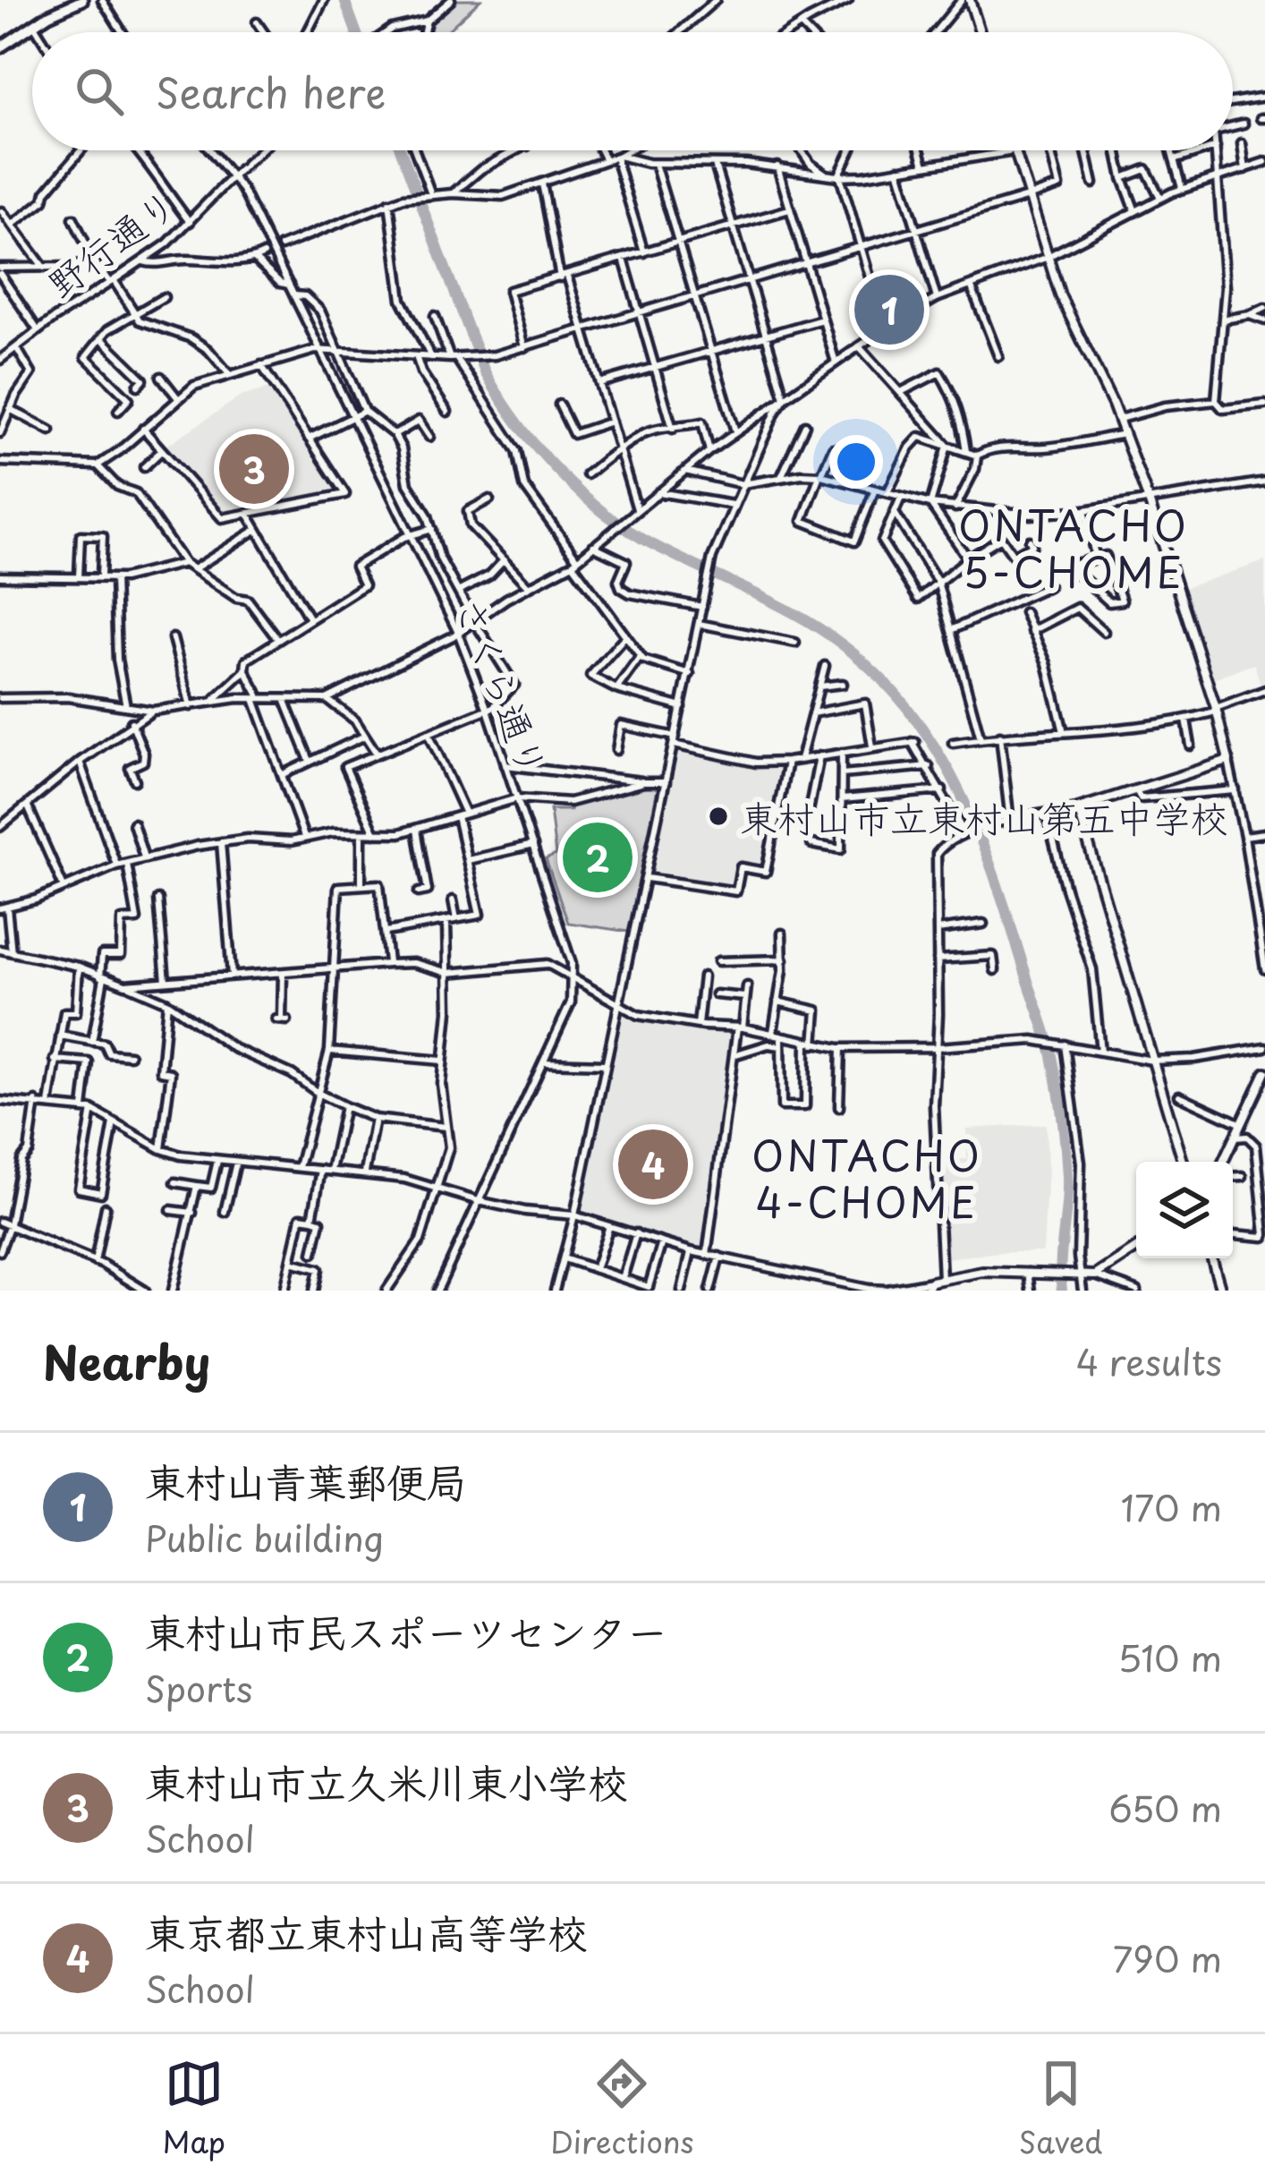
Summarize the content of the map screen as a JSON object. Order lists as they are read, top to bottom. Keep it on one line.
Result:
{"streets":{"street":["野行通り","さくら通り"]},"crossings":[["野行通り","さくら通り"]],"districts":["ONTACHO 5-CHOME","ONTACHO 4-CHOME"],"places":["東村山市立東村山第五中学校"],"page":{"search":"Search here","pins":["1","3","2","4"],"heading":["Nearby","4 results"],"list":[{"mark":"1","name":"東村山青葉郵便局","note":"Public building","value":"170 m"},{"mark":"2","name":"東村山市民スポーツセンター","note":"Sports","value":"510 m"},{"mark":"3","name":"東村山市立久米川東小学校","note":"School","value":"650 m"},{"mark":"4","name":"東京都立東村山高等学校","note":"School","value":"790 m"}],"nav":["Map","Directions","Saved"]}}
